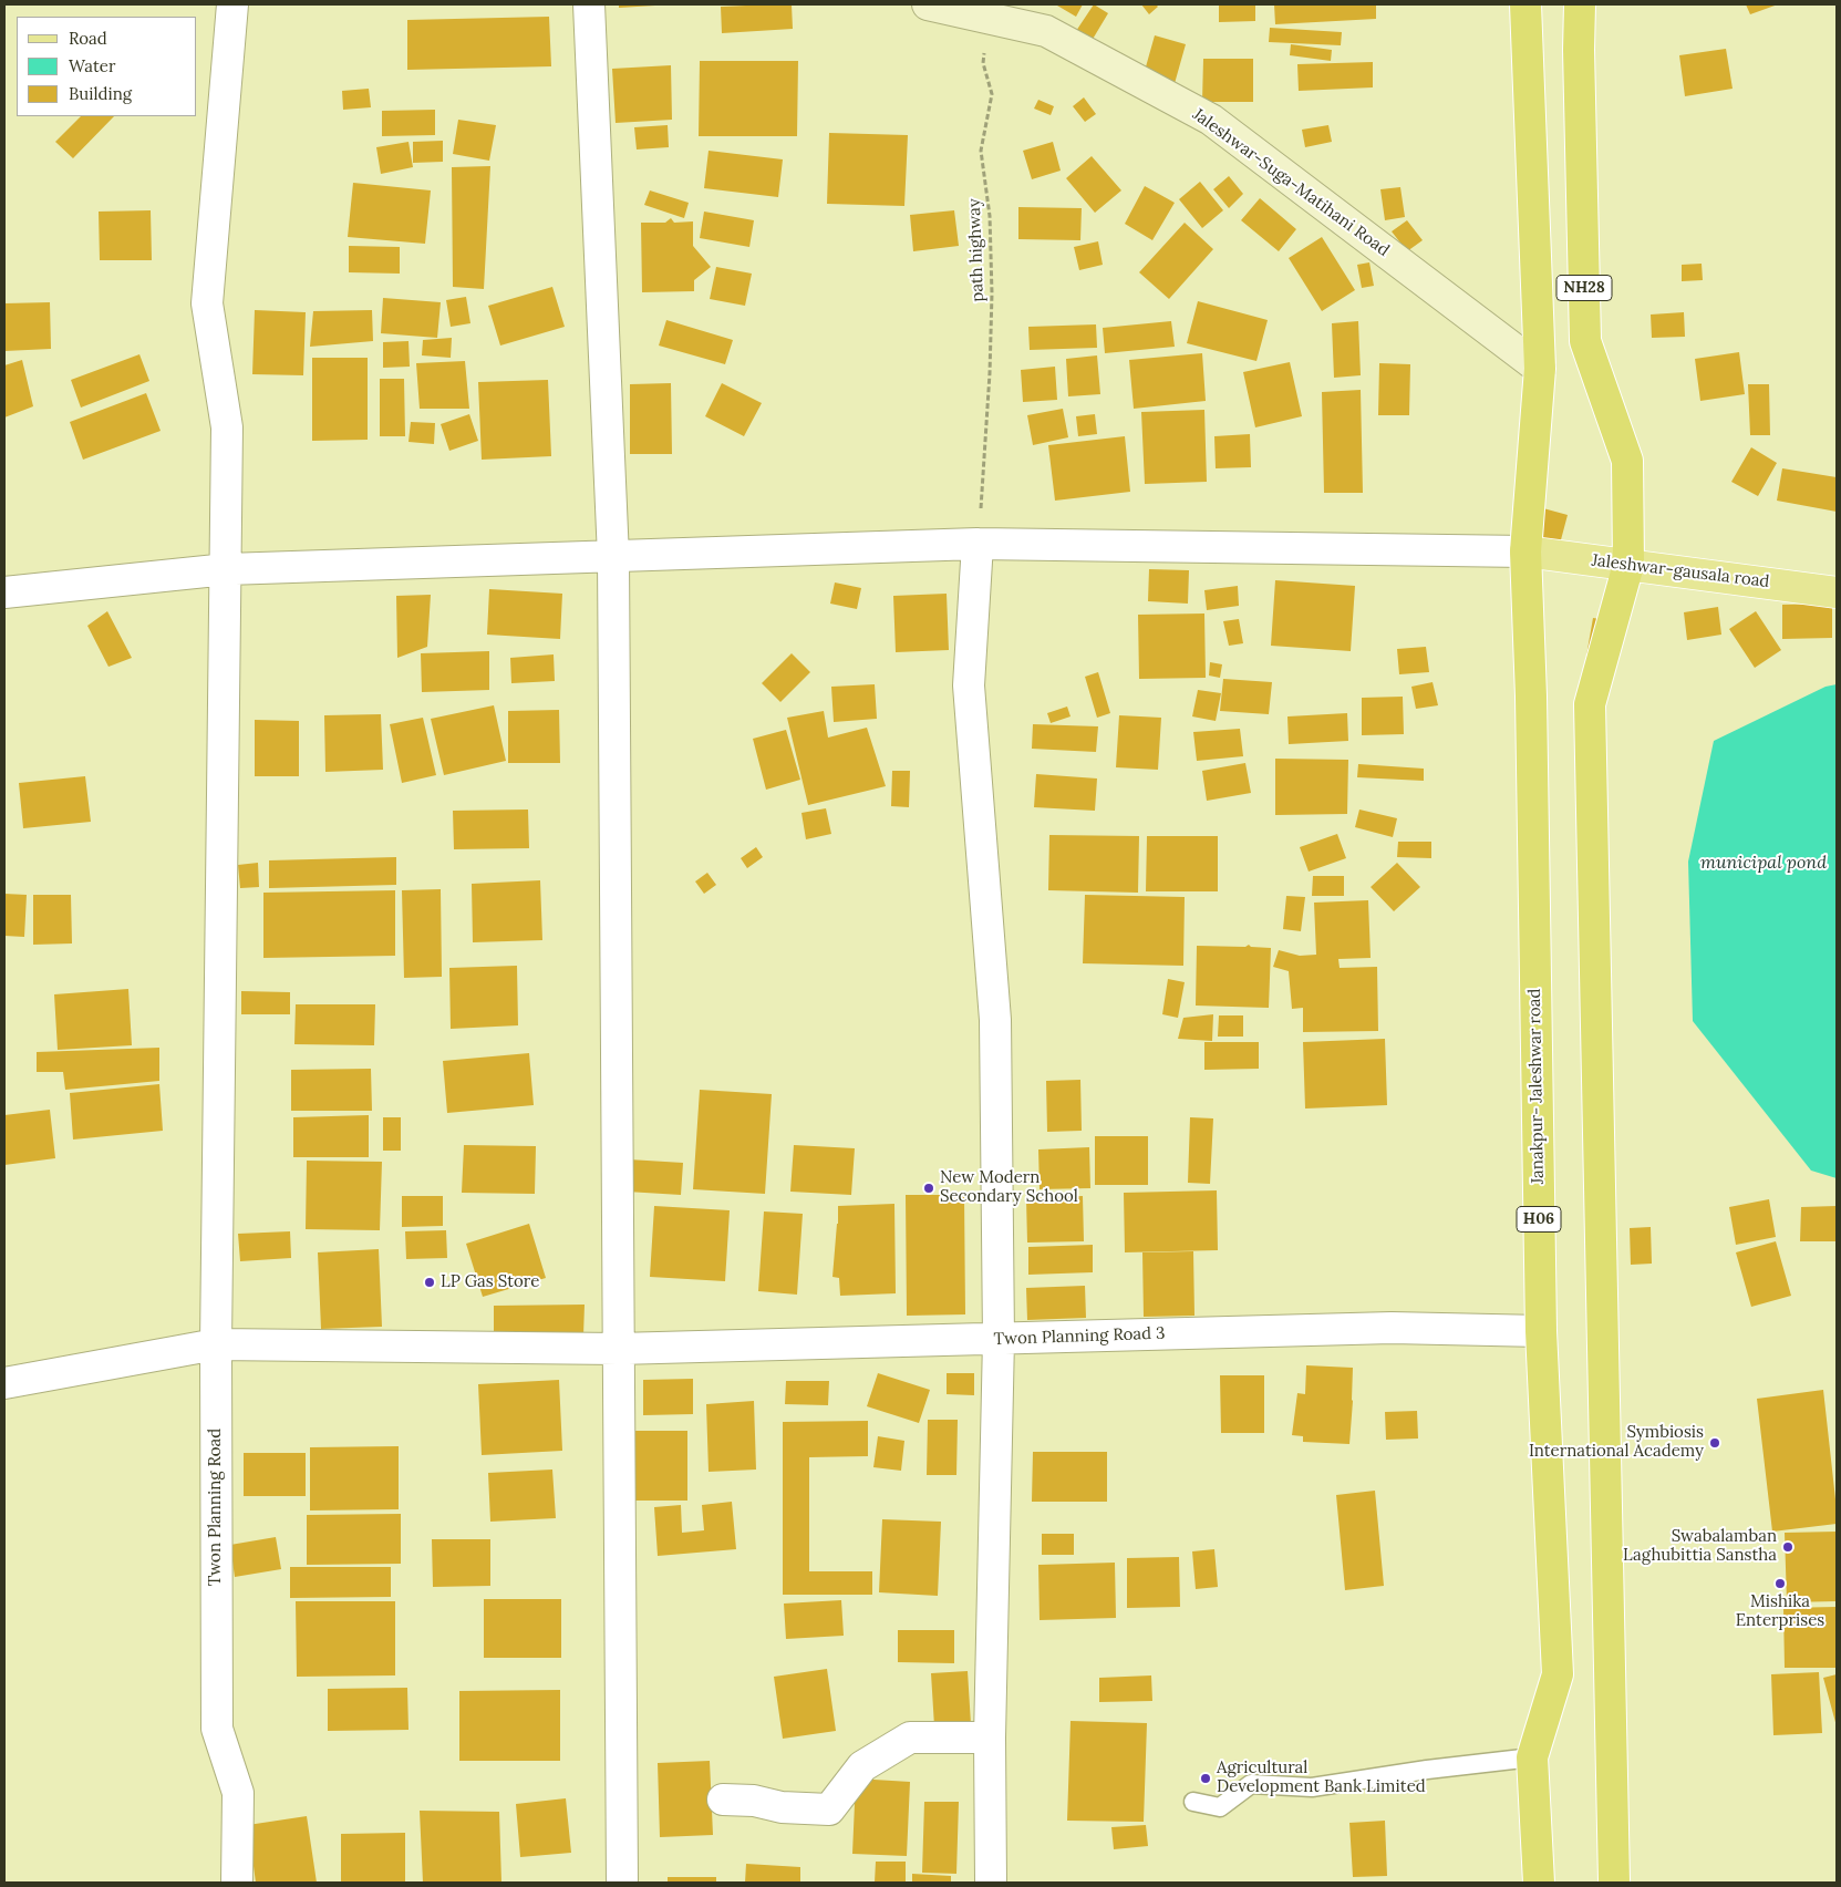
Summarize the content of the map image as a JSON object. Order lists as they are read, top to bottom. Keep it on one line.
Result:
{"streets":{"highway":["NH28","Janakpur- Jaleshwar road","H06"],"main road":["Jaleshwar-Suga-Matihani Road","Jaleshwar-gausala road"],"street":["Twon Planning Road 3","Twon Planning Road"],"path":["path highway"]},"crossings":[["Jaleshwar-Suga-Matihani Road","NH28"],["NH28","Jaleshwar-gausala road"],["NH28","Janakpur- Jaleshwar road"],["Jaleshwar-gausala road","Janakpur- Jaleshwar road"],["Janakpur- Jaleshwar road","Twon Planning Road 3"],["Twon Planning Road 3","Twon Planning Road"]],"water":["municipal pond"],"places":["New Modern Secondary School","LP Gas Store","Symbiosis International Academy","Swabalamban Laghubittia Sanstha","Mishika Enterprises","Agricultural Development Bank Limited"],"legend":["Road","Water","Building"]}
